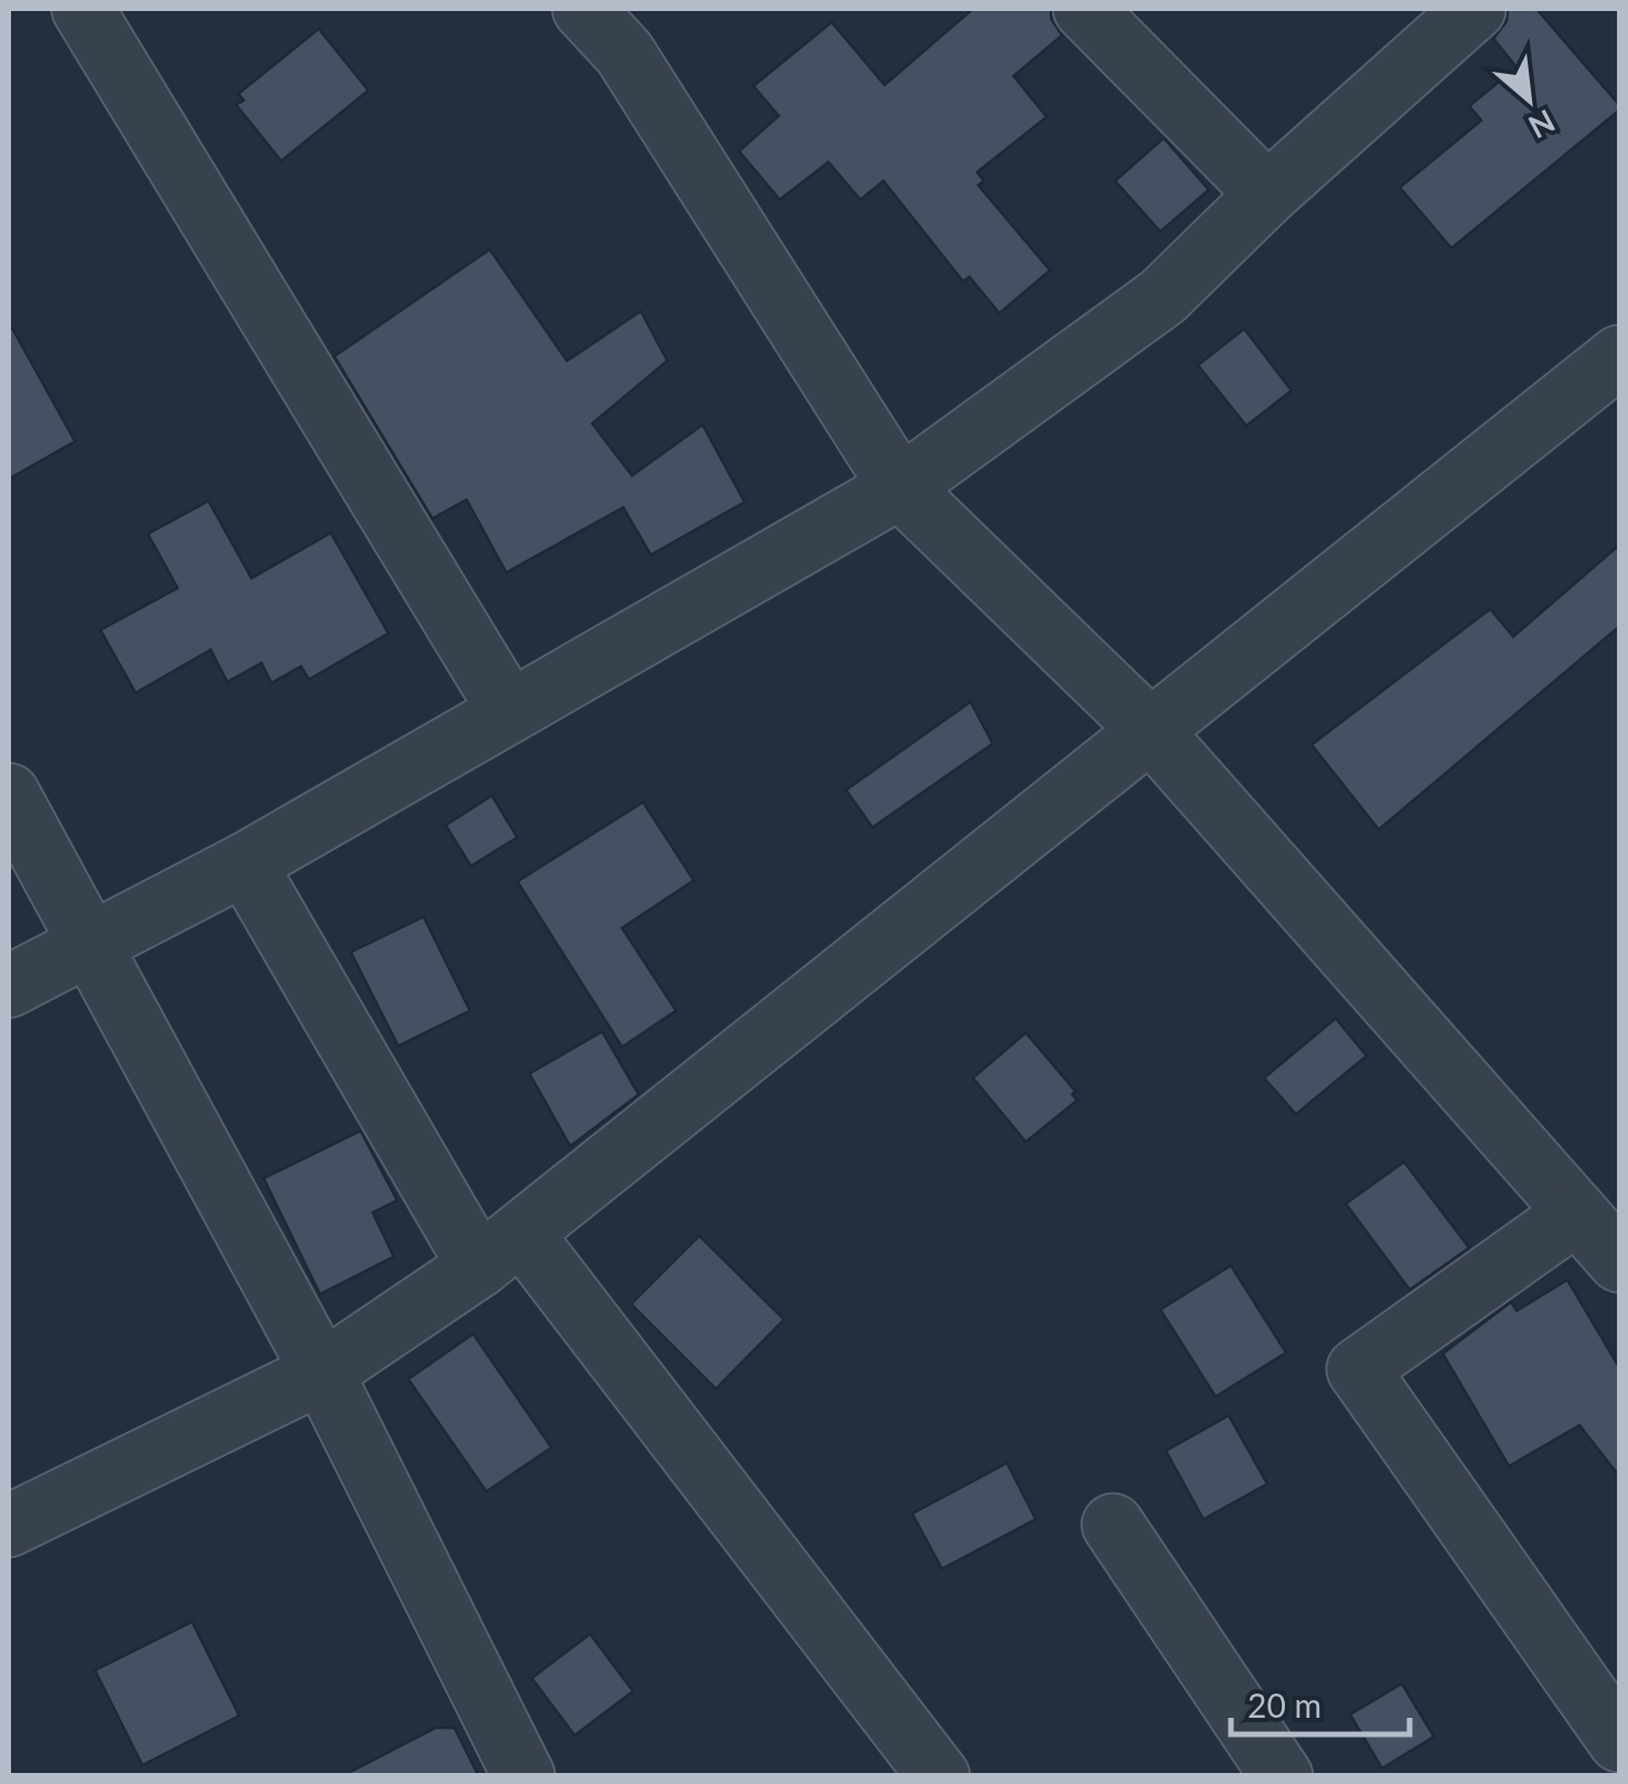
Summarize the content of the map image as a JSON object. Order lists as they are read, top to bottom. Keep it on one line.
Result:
{"scale_bar":"20 m","north":"bottom right"}
